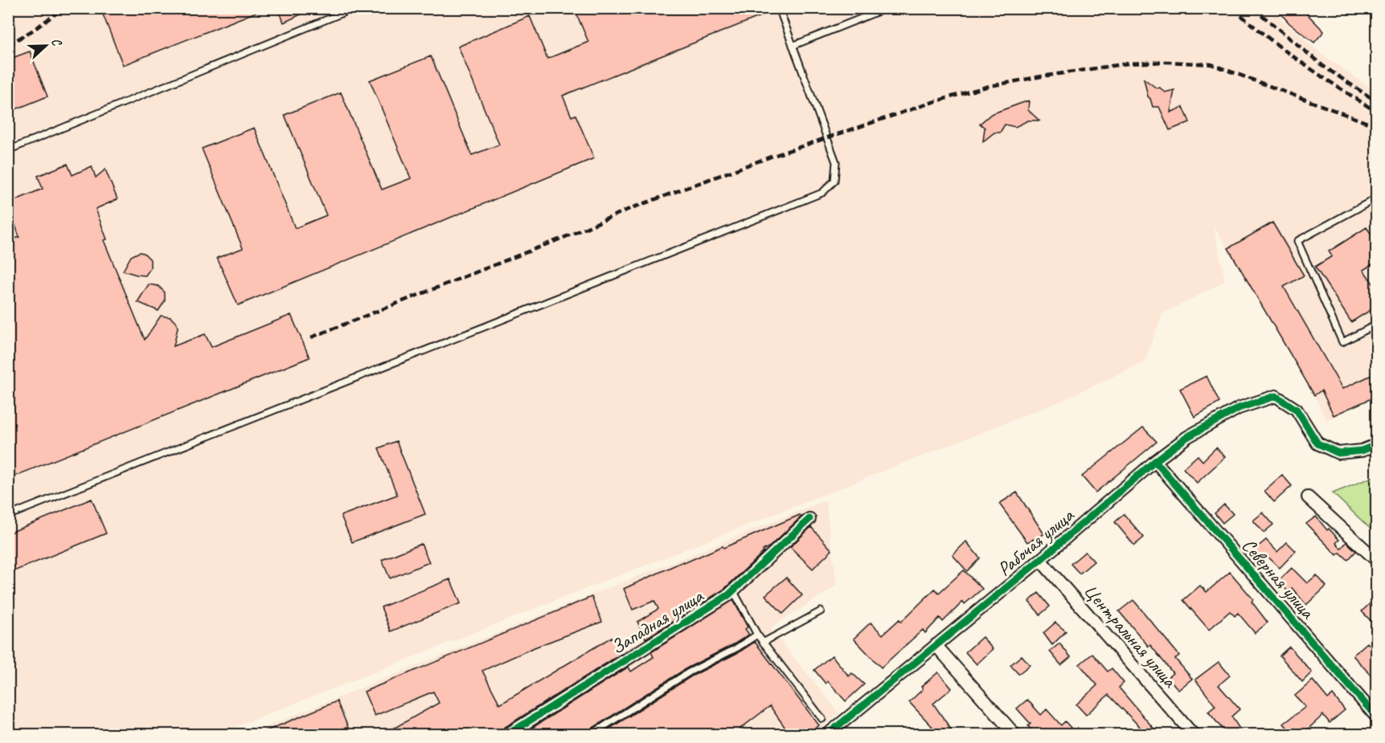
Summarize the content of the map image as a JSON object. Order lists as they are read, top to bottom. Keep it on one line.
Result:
{"streets":{"street":["Рабочая улица","Северная улица","Западная улица","Центральная улица"]},"crossings":[["Рабочая улица","Северная улица"],["Рабочая улица","Центральная улица"]],"north":"right"}
